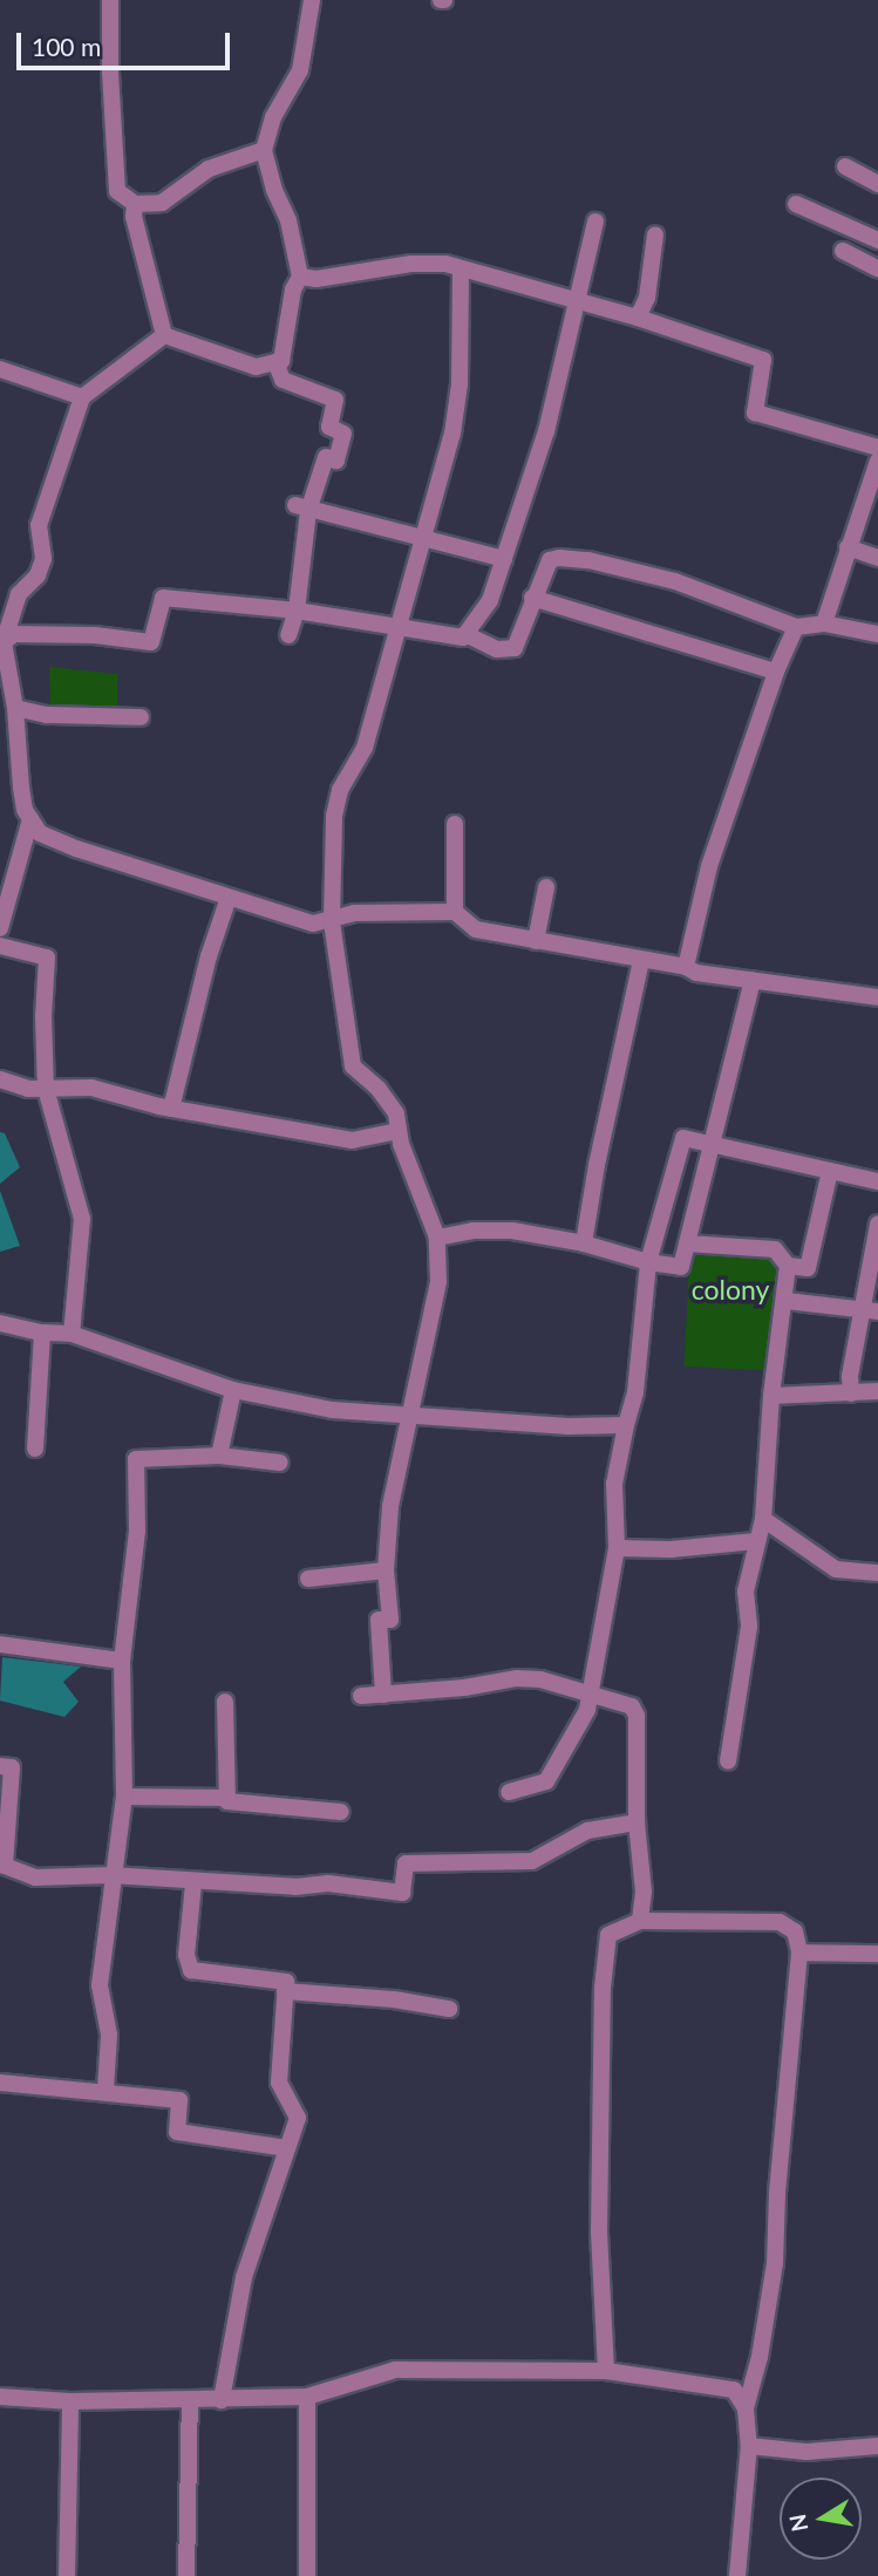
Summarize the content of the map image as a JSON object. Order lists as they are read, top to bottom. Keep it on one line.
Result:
{"parks":["colony"],"scale_bar":"100 m","north":"left"}
